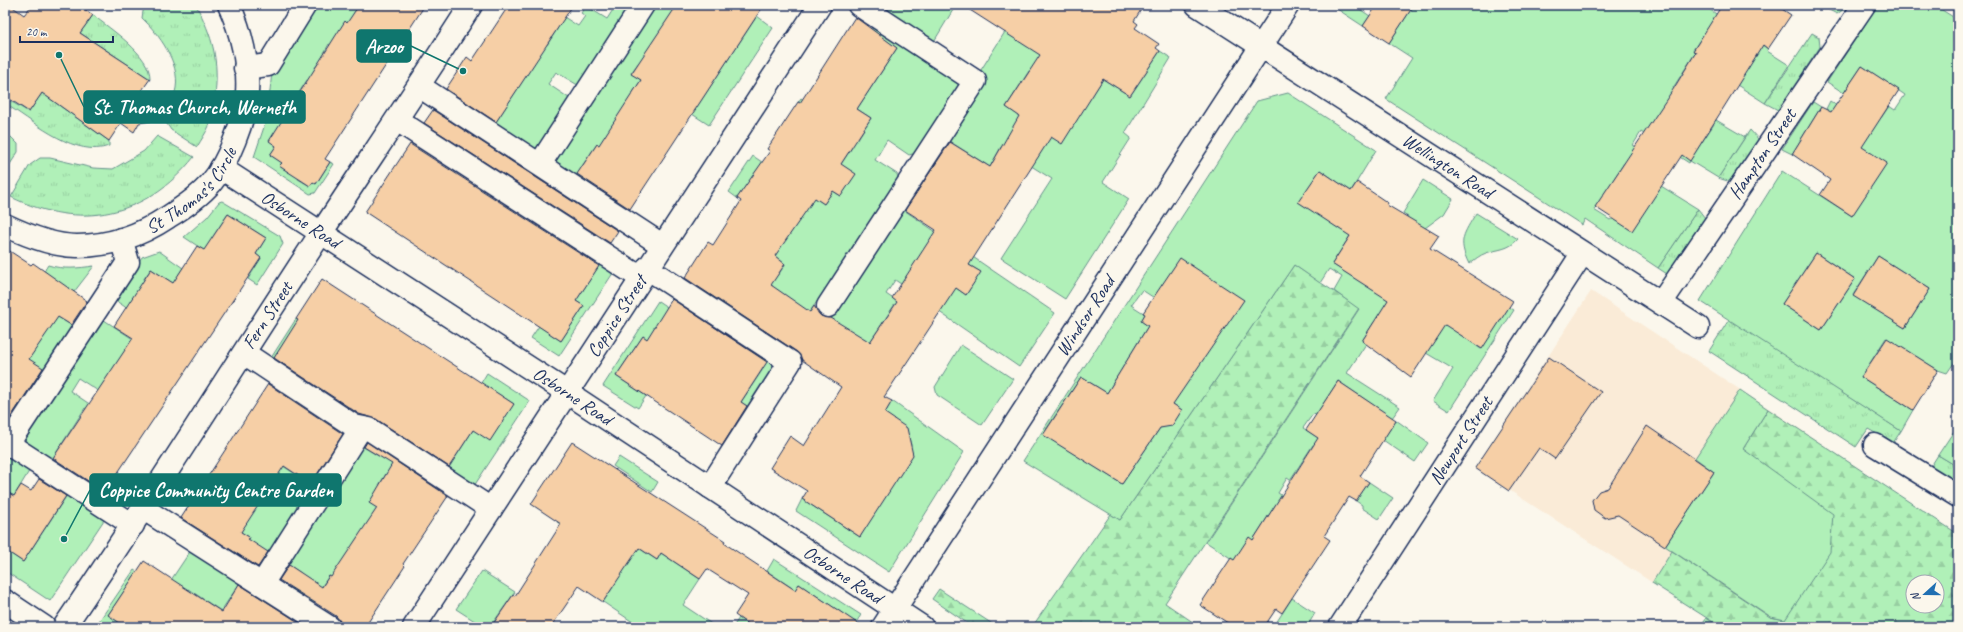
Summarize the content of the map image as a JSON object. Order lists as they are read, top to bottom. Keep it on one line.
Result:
{"streets":{"street":["Hampton Street","Wellington Road","St Thomas's Circle","Osborne Road","Fern Street","Coppice Street","Windsor Road","Newport Street"]},"crossings":[["Hampton Street","Wellington Road"],["Wellington Road","Windsor Road"],["Wellington Road","Newport Street"],["St Thomas's Circle","Osborne Road"],["Osborne Road","Fern Street"],["Osborne Road","Coppice Street"],["Osborne Road","Windsor Road"]],"places":["St. Thomas Church, Werneth","Arzoo","Coppice Community Centre Garden"],"scale_bar":"20 m","north":"left"}
